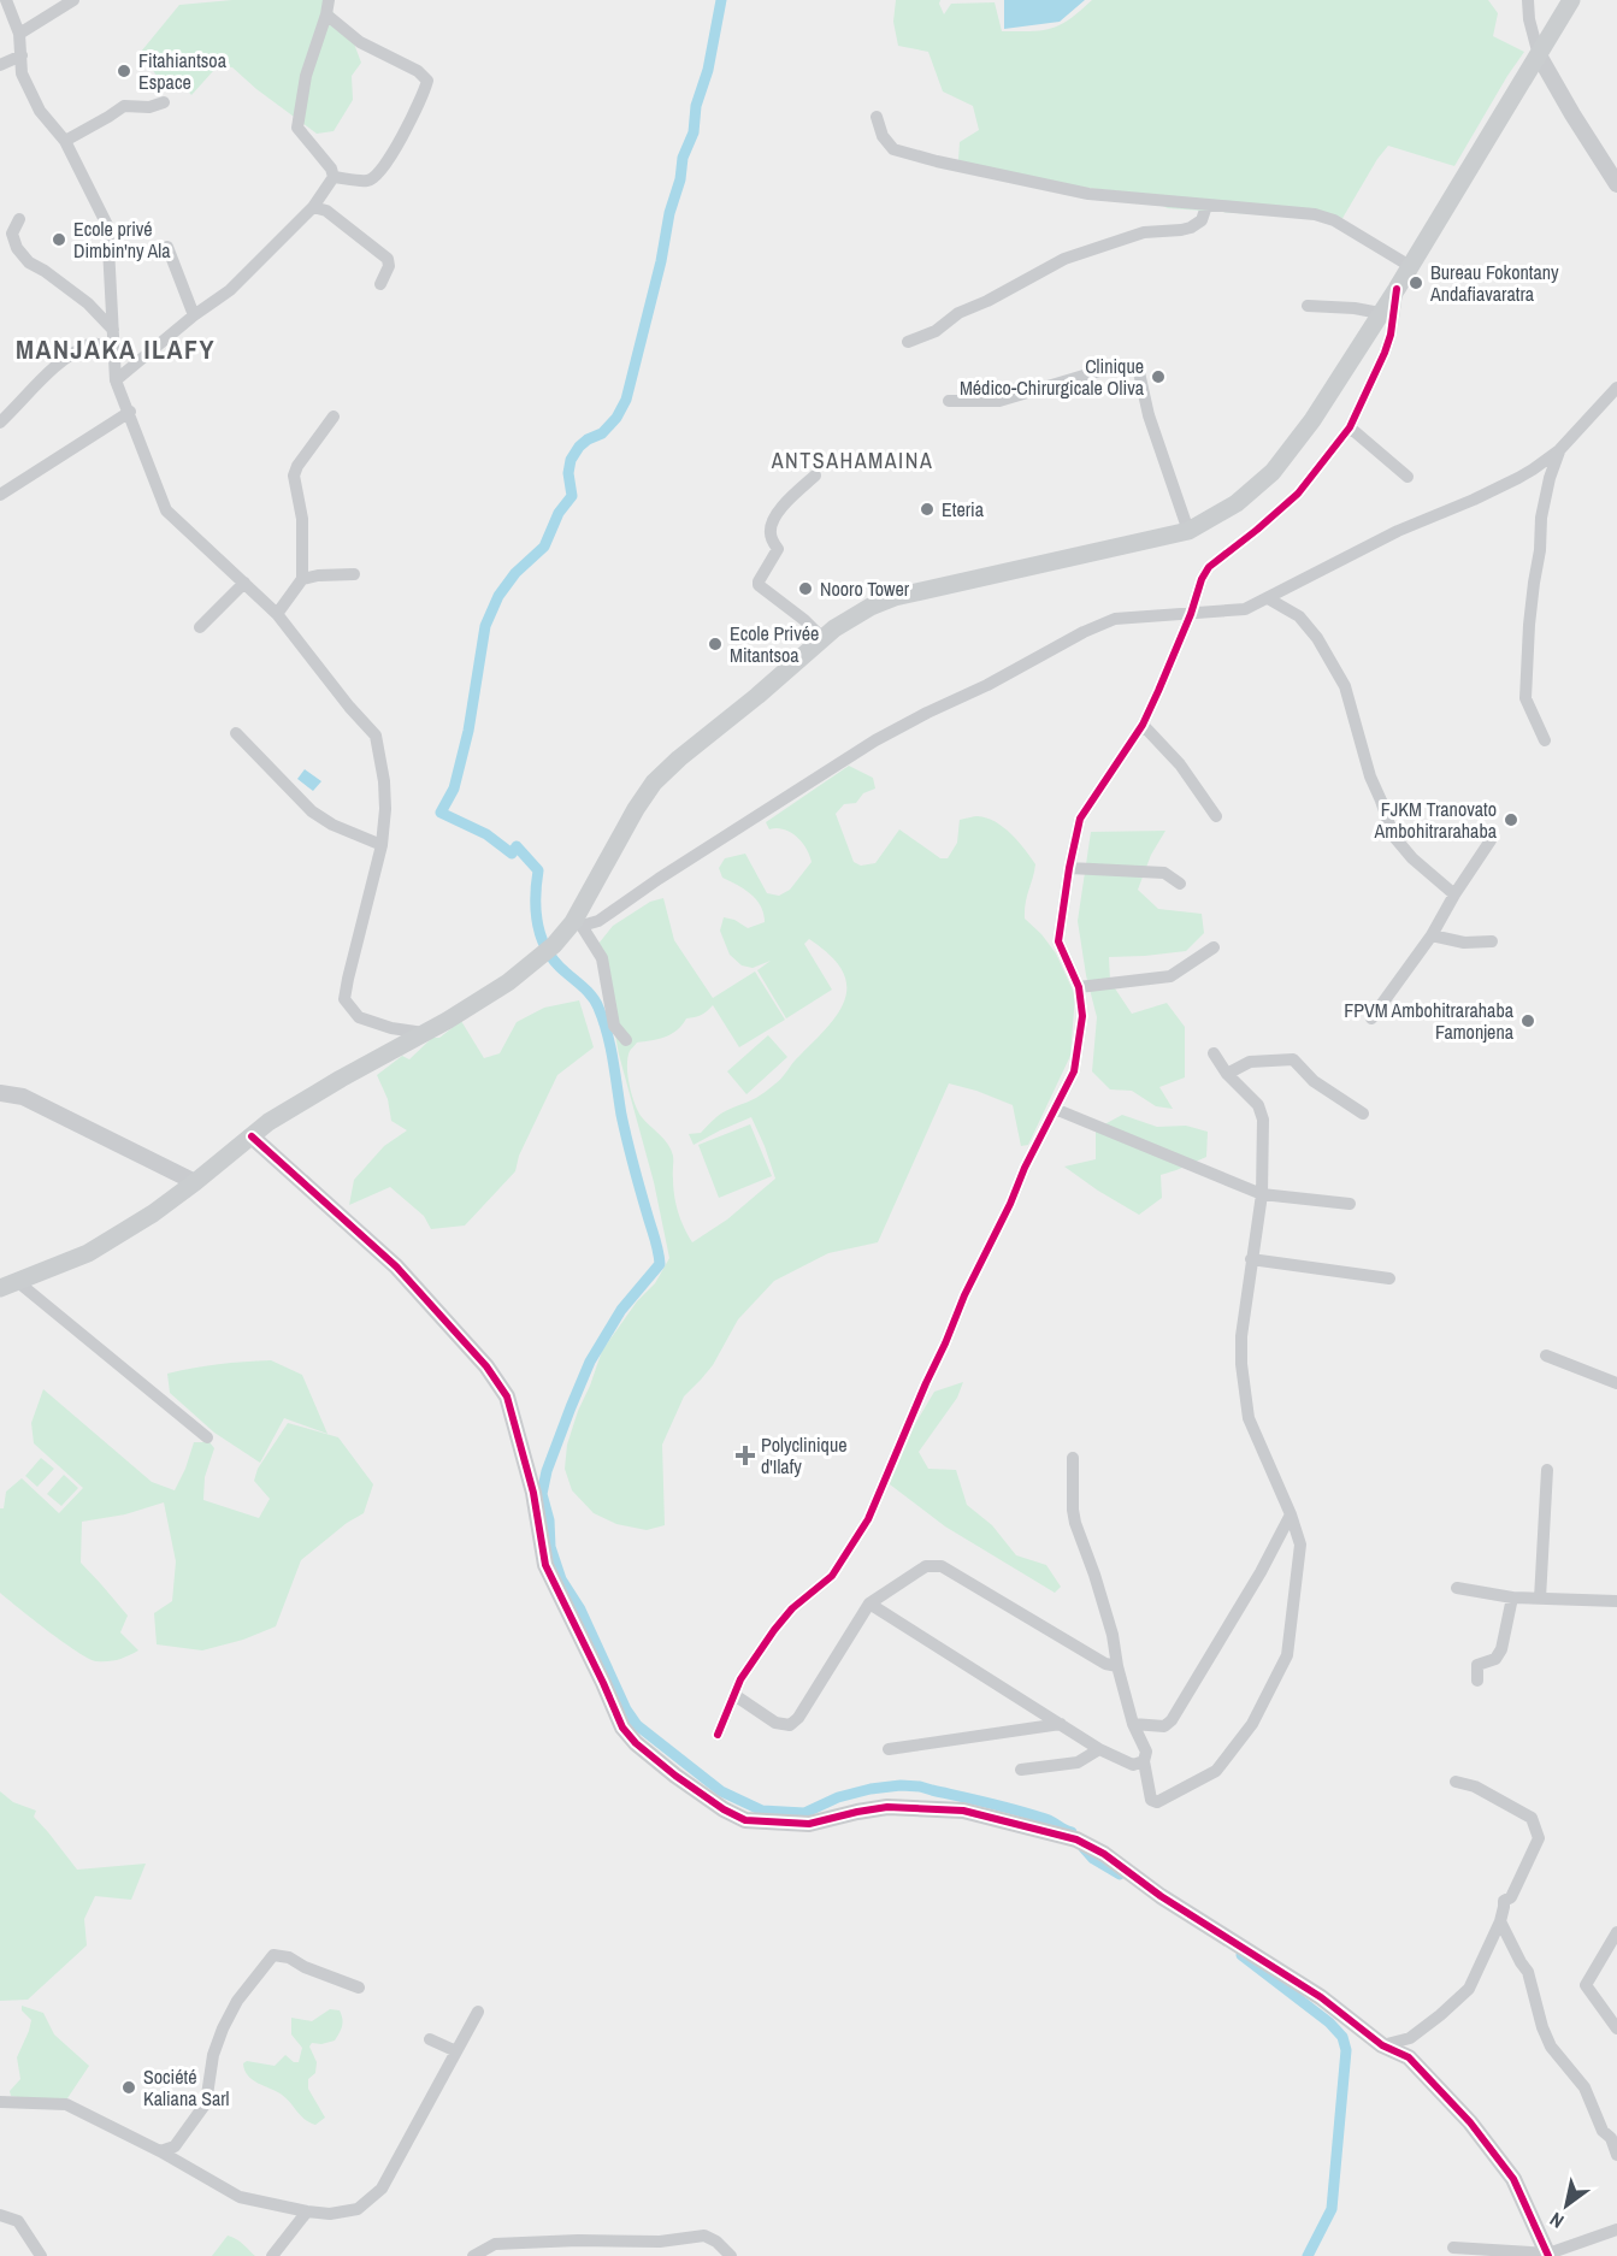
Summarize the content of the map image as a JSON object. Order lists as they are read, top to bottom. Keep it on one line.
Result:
{"districts":["MANJAKA ILAFY","ANTSAHAMAINA"],"places":{"other":["Fitahiantsoa Espace","Ecole privé Dimbin'ny Ala","Bureau Fokontany Andafiavaratra","Clinique Médico-Chirurgicale Oliva","Eteria","Nooro Tower","Ecole Privée Mitantsoa","FJKM Tranovato Ambohitrarahaba","FPVM Ambohitrarahaba Famonjena","Société Kaliana Sarl"],"health":["Polyclinique d'Ilafy"]},"north":"bottom left"}
